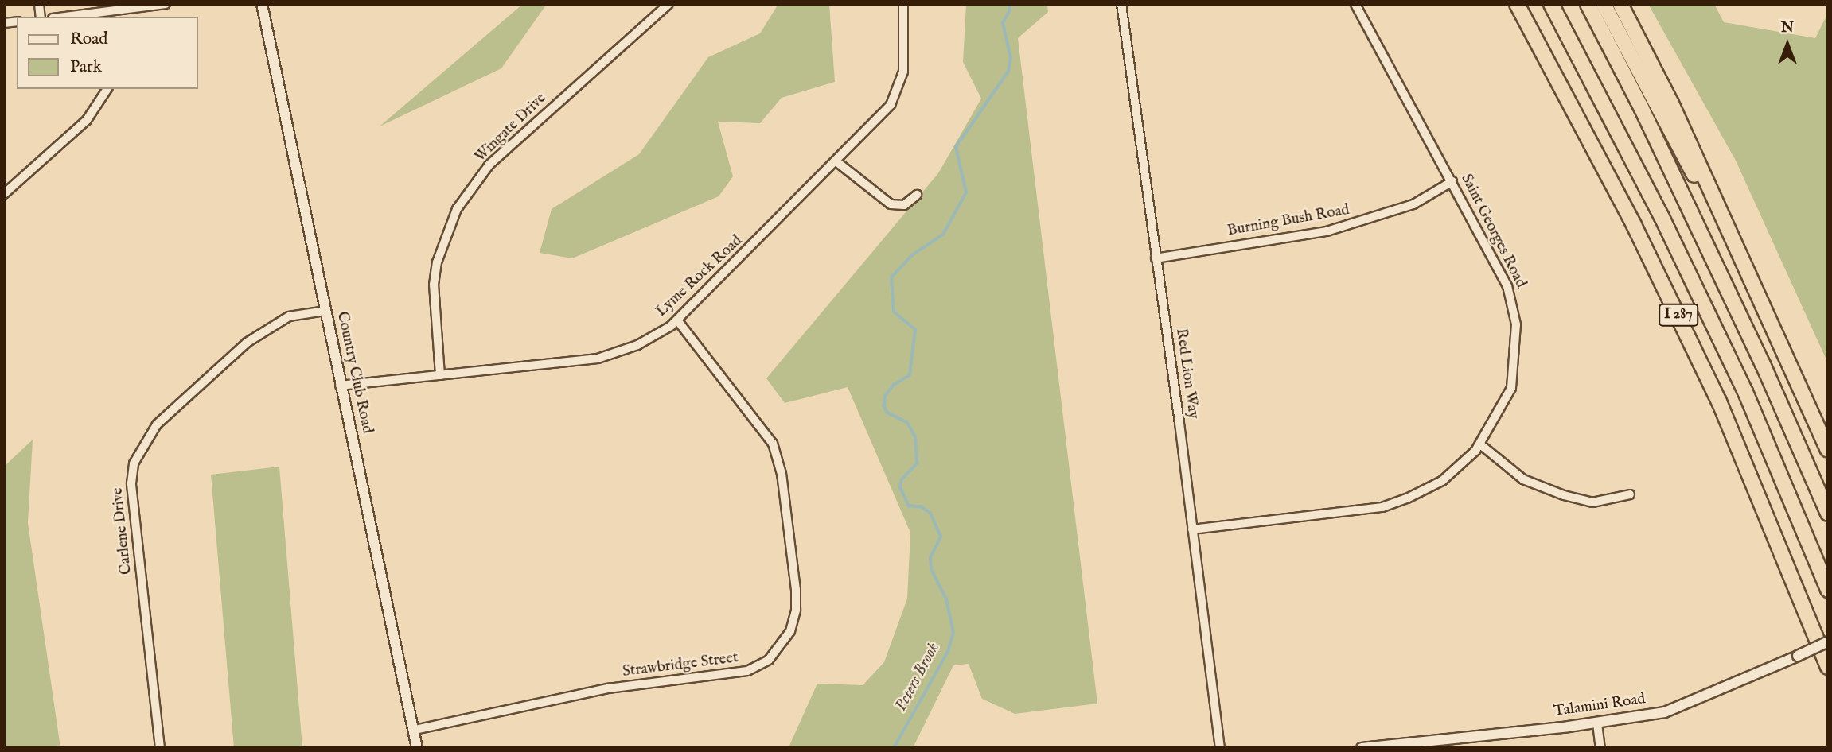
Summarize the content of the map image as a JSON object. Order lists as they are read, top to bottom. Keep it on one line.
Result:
{"streets":{"highway":["I 287"],"street":["Wingate Drive","Burning Bush Road","Saint Georges Road","Lyme Rock Road","Country Club Road","Red Lion Way","Carlene Drive","Strawbridge Street","Talamini Road"]},"crossings":[["Wingate Drive","Lyme Rock Road"],["Burning Bush Road","Saint Georges Road"],["Burning Bush Road","Red Lion Way"],["Saint Georges Road","Red Lion Way"],["Lyme Rock Road","Country Club Road"],["Lyme Rock Road","Strawbridge Street"],["Country Club Road","Carlene Drive"],["Country Club Road","Strawbridge Street"]],"water":["Peters Brook"],"legend":["Road","Park"],"north":"top"}
